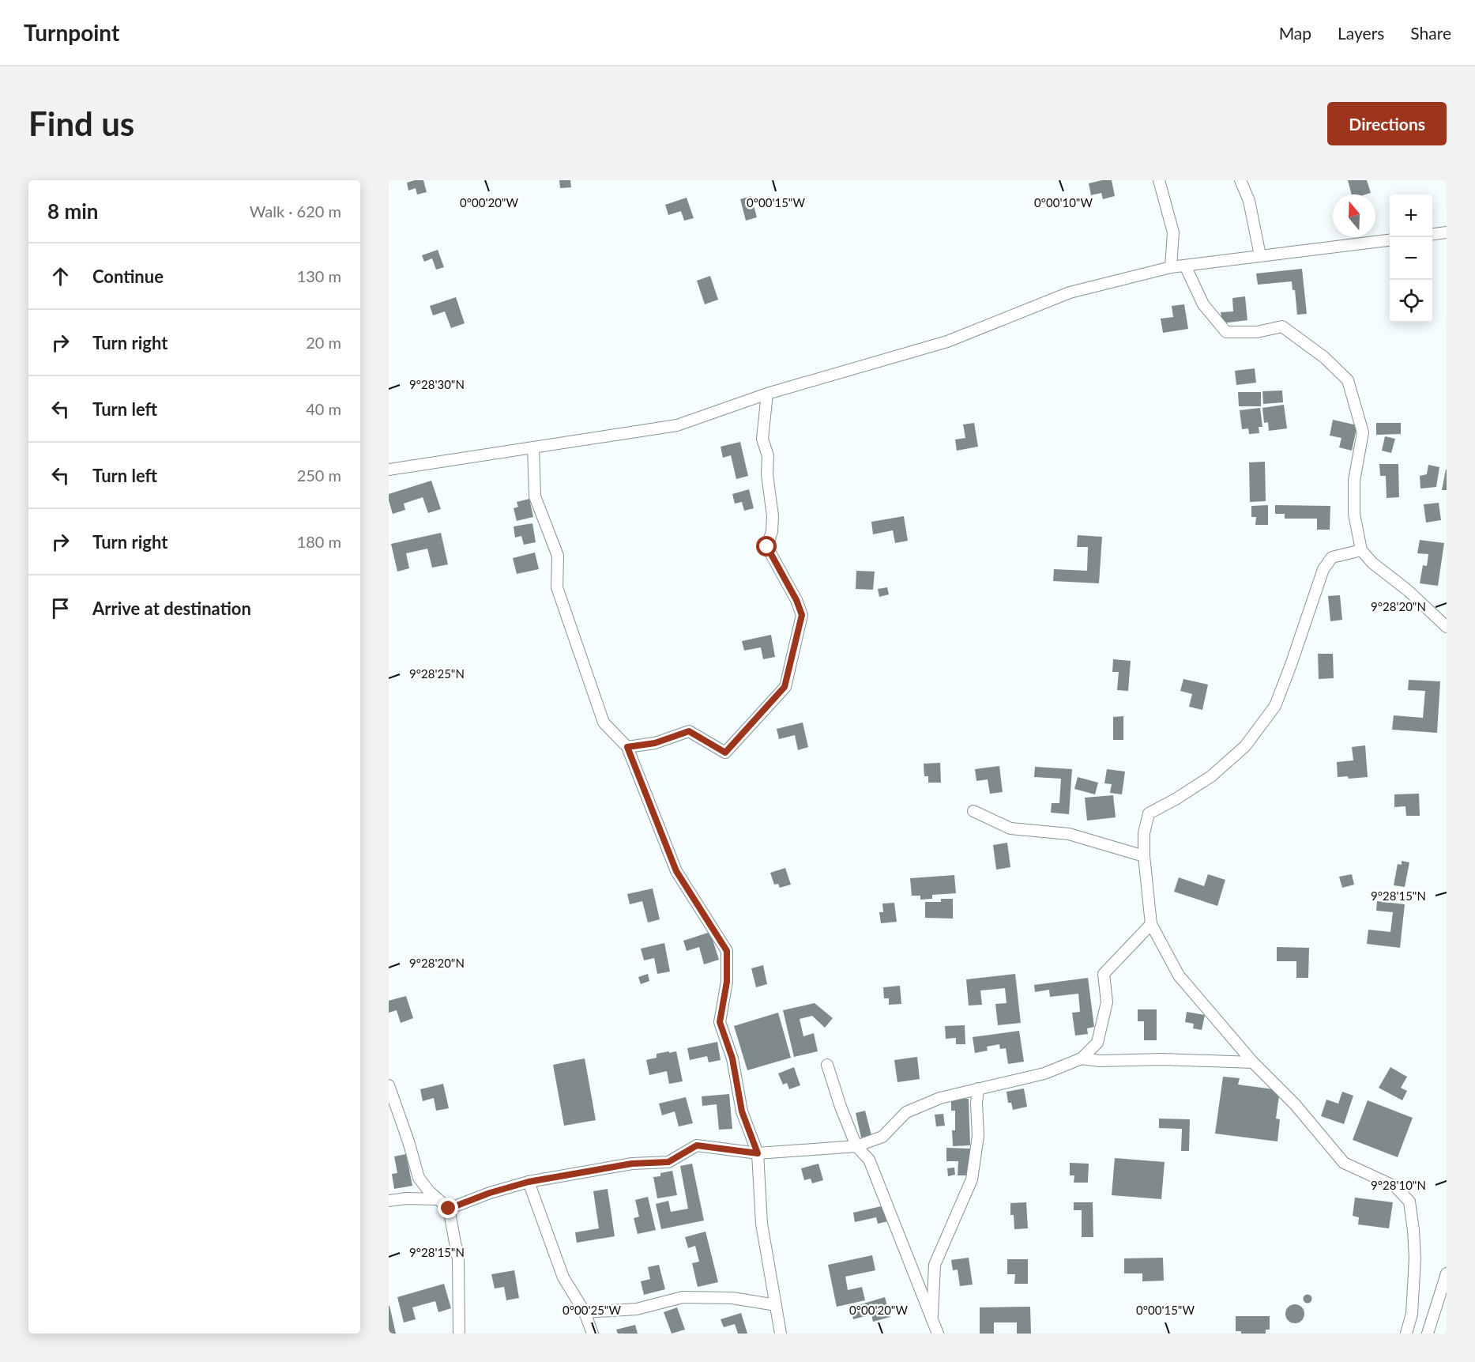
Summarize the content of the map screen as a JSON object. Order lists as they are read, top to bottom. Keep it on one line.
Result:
{"north":"top","page":{"header":"Turnpoint","nav":["Map","Layers","Share"],"buttons":"Directions","title":"Find us","heading":["8 min","Walk · 620 m"],"map_buttons":["+","−"],"list":[["Continue","130 m"],["Turn right","20 m"],["Turn left","40 m"],["Turn left","250 m"],["Turn right","180 m"],"Arrive at destination"]},"coordinates":["0°00'20\"W","0°00'15\"W","0°00'10\"W","9°28'30\"N","9°28'20\"N","9°28'25\"N","9°28'15\"N","9°28'10\"N","0°00'25\"W"]}
